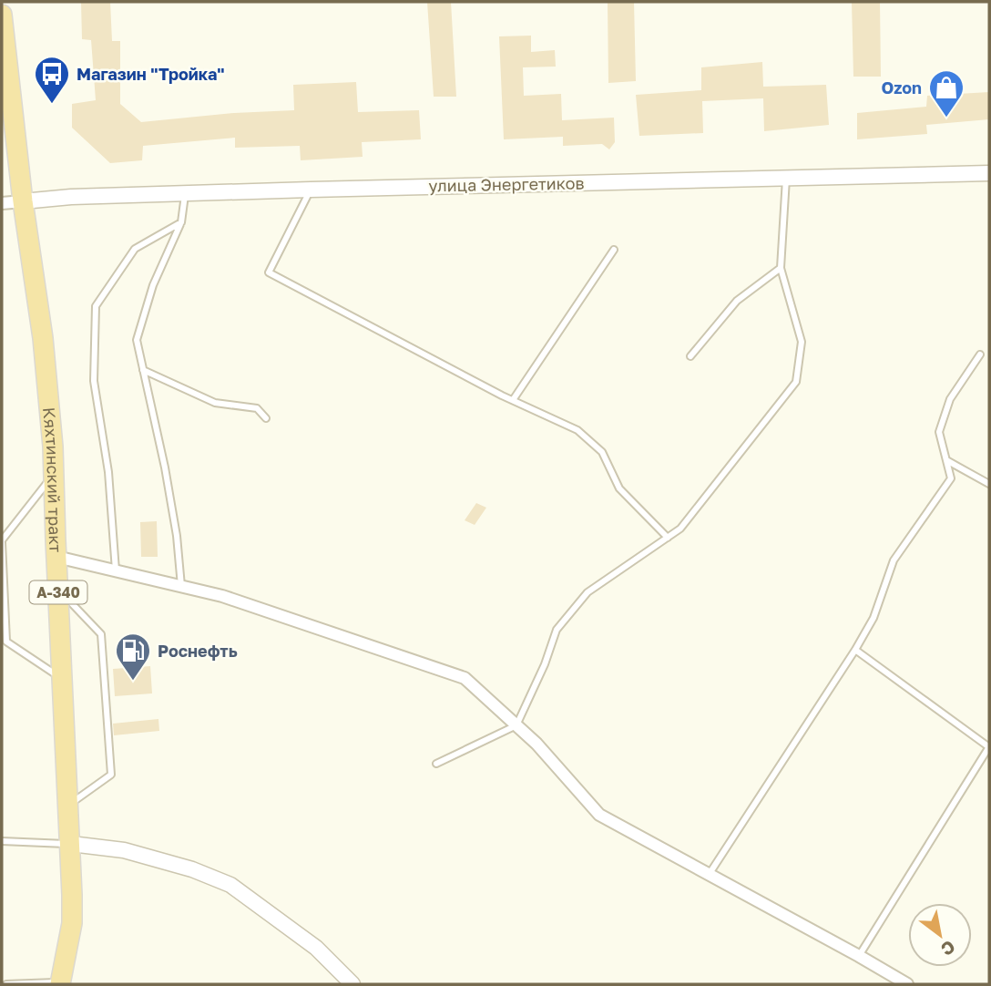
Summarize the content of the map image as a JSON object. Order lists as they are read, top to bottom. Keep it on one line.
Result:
{"streets":{"highway":["Кяхтинский тракт","А-340"],"street":["улица Энергетиков"]},"crossings":[["улица Энергетиков","Кяхтинский тракт"]],"places":{"bus stop":["Магазин \"Тройка\""],"shop":["Ozon"],"fuel station":["Роснефть"]},"north":"bottom right"}
